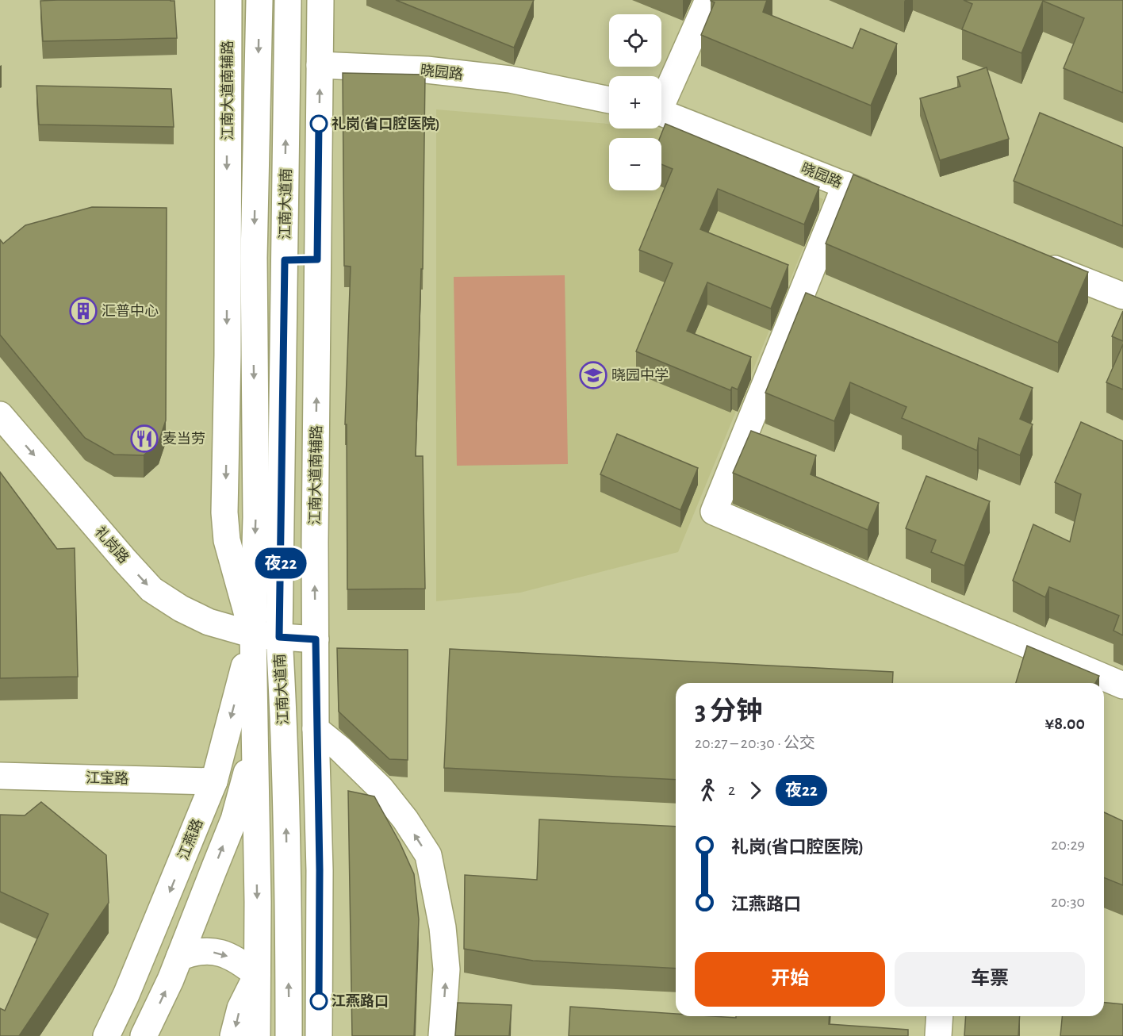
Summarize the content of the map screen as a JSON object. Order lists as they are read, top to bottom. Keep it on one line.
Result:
{"streets":{"street":["晓园路","江南大道南辅路","江南大道南","礼岗路","江宝路","江燕路"]},"crossings":[["晓园路","江南大道南辅路"],["江南大道南辅路","江南大道南"],["江南大道南辅路","礼岗路"],["江南大道南辅路","江燕路"],["江南大道南","礼岗路"],["江南大道南","江燕路"],["礼岗路","江燕路"],["江宝路","江燕路"]],"one_way":["礼岗路"],"places":{"other":["礼岗(省口腔医院)","江燕路口"],"building":["汇普中心"],"school or university":["晓园中学"],"restaurant":["麦当劳"]},"lines":["bus line 夜22"],"page":{"on_map":"夜22","map_buttons":["+","−"],"heading":["3 分钟","20:27 – 20:30 · 公交","¥8.00"],"legs":["2","夜22"],"list":[{"name":"礼岗(省口腔医院)","value":"20:29"},{"name":"江燕路口","value":"20:30"}],"buttons":["开始","车票"]}}
